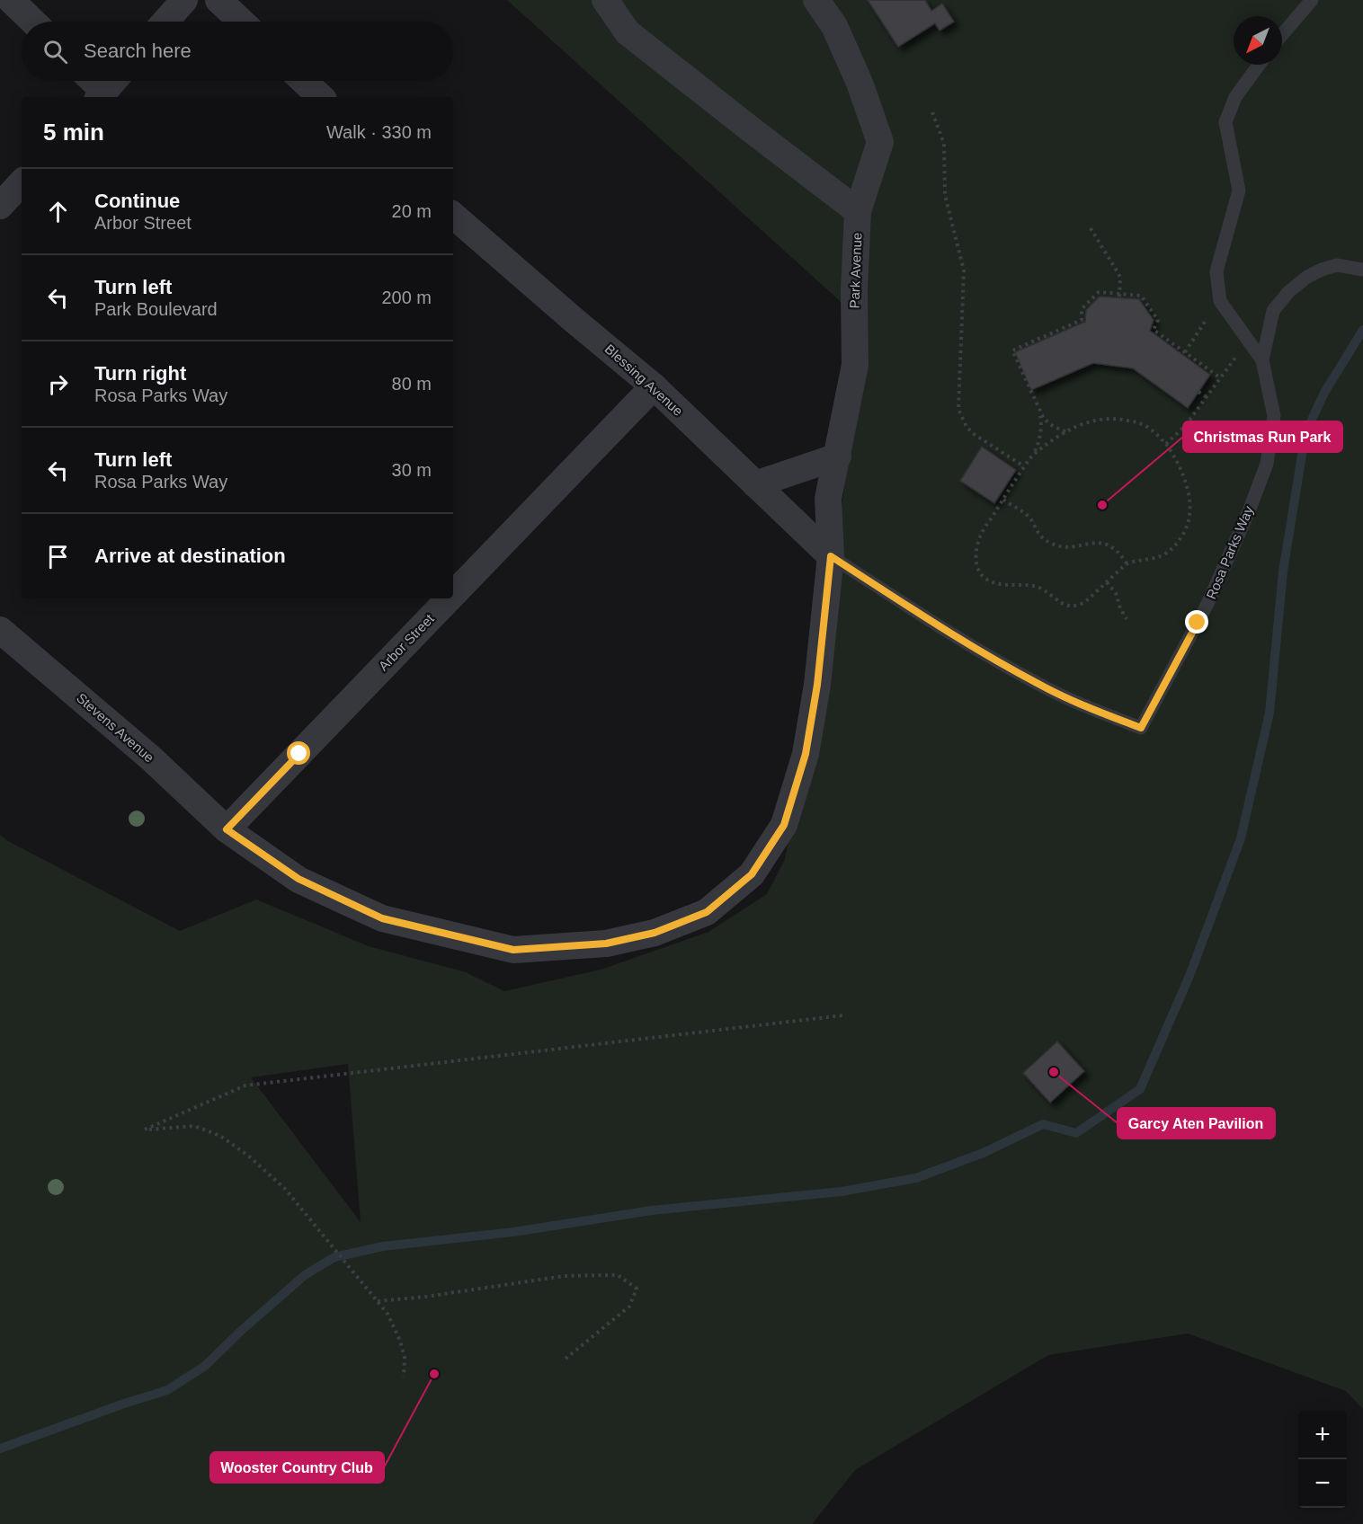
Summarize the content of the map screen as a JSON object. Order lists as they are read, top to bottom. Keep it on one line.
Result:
{"streets":{"street":["Park Avenue","Blessing Avenue","Arbor Street","Stevens Avenue"],"lane":["Rosa Parks Way"]},"crossings":[["Park Avenue","Blessing Avenue"],["Park Avenue","Rosa Parks Way"],["Park Avenue","Stevens Avenue"],["Blessing Avenue","Rosa Parks Way"],["Blessing Avenue","Arbor Street"],["Blessing Avenue","Stevens Avenue"],["Rosa Parks Way","Stevens Avenue"],["Arbor Street","Stevens Avenue"]],"places":["Christmas Run Park","Garcy Aten Pavilion","Wooster Country Club"],"north":"bottom left","page":{"search":"Search here","heading":["5 min","Walk · 330 m"],"list":[["Continue","Arbor Street","20 m"],["Turn left","Park Boulevard","200 m"],["Turn right","Rosa Parks Way","80 m"],["Turn left","Rosa Parks Way","30 m"],"Arrive at destination"],"map_buttons":["+","−"]}}
